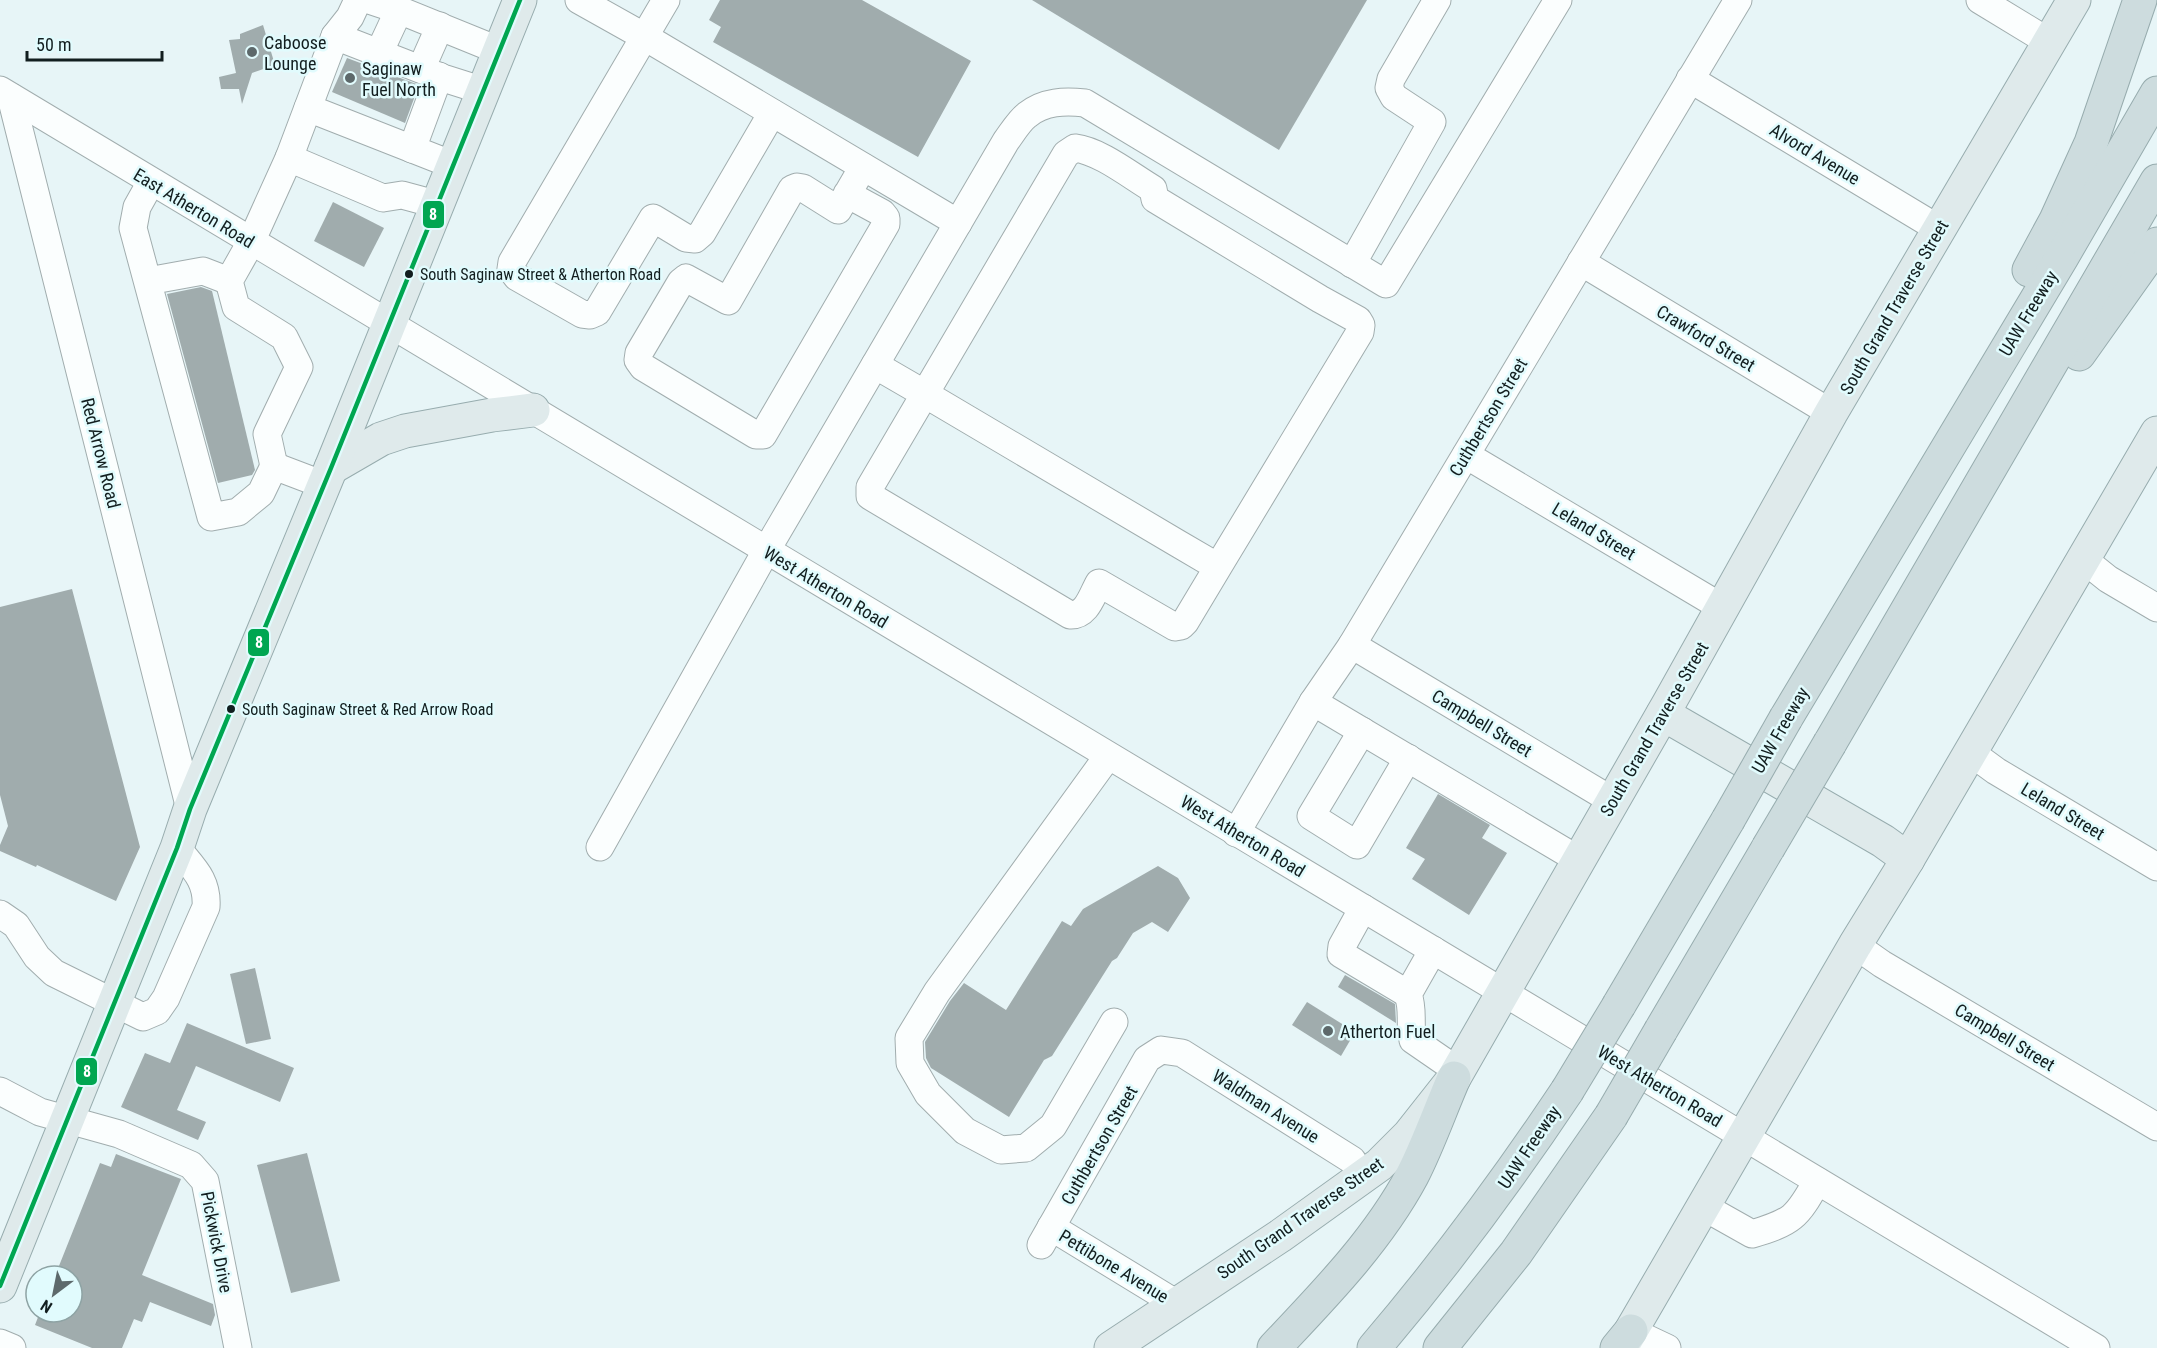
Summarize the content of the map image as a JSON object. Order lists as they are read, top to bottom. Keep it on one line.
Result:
{"streets":{"highway":["UAW Freeway"],"main road":["South Grand Traverse Street"],"street":["Alvord Avenue","East Atherton Road","Crawford Street","Cuthbertson Street","Red Arrow Road","Leland Street","West Atherton Road","Campbell Street","Waldman Avenue","Pickwick Drive","Pettibone Avenue"]},"crossings":[["Alvord Avenue","South Grand Traverse Street"],["Alvord Avenue","Cuthbertson Street"],["East Atherton Road","Red Arrow Road"],["East Atherton Road","West Atherton Road"],["South Grand Traverse Street","Crawford Street"],["South Grand Traverse Street","Leland Street"],["South Grand Traverse Street","West Atherton Road"],["South Grand Traverse Street","Campbell Street"],["South Grand Traverse Street","Waldman Avenue"],["South Grand Traverse Street","Pettibone Avenue"],["Crawford Street","Cuthbertson Street"],["Cuthbertson Street","Leland Street"],["Cuthbertson Street","West Atherton Road"],["Cuthbertson Street","Campbell Street"],["Cuthbertson Street","Waldman Avenue"],["Cuthbertson Street","Pettibone Avenue"]],"places":["Caboose Lounge","Saginaw Fuel North","South Saginaw Street & Atherton Road","South Saginaw Street & Red Arrow Road","Atherton Fuel"],"lines":["transit line 8"],"scale_bar":"50 m","north":"bottom left"}
